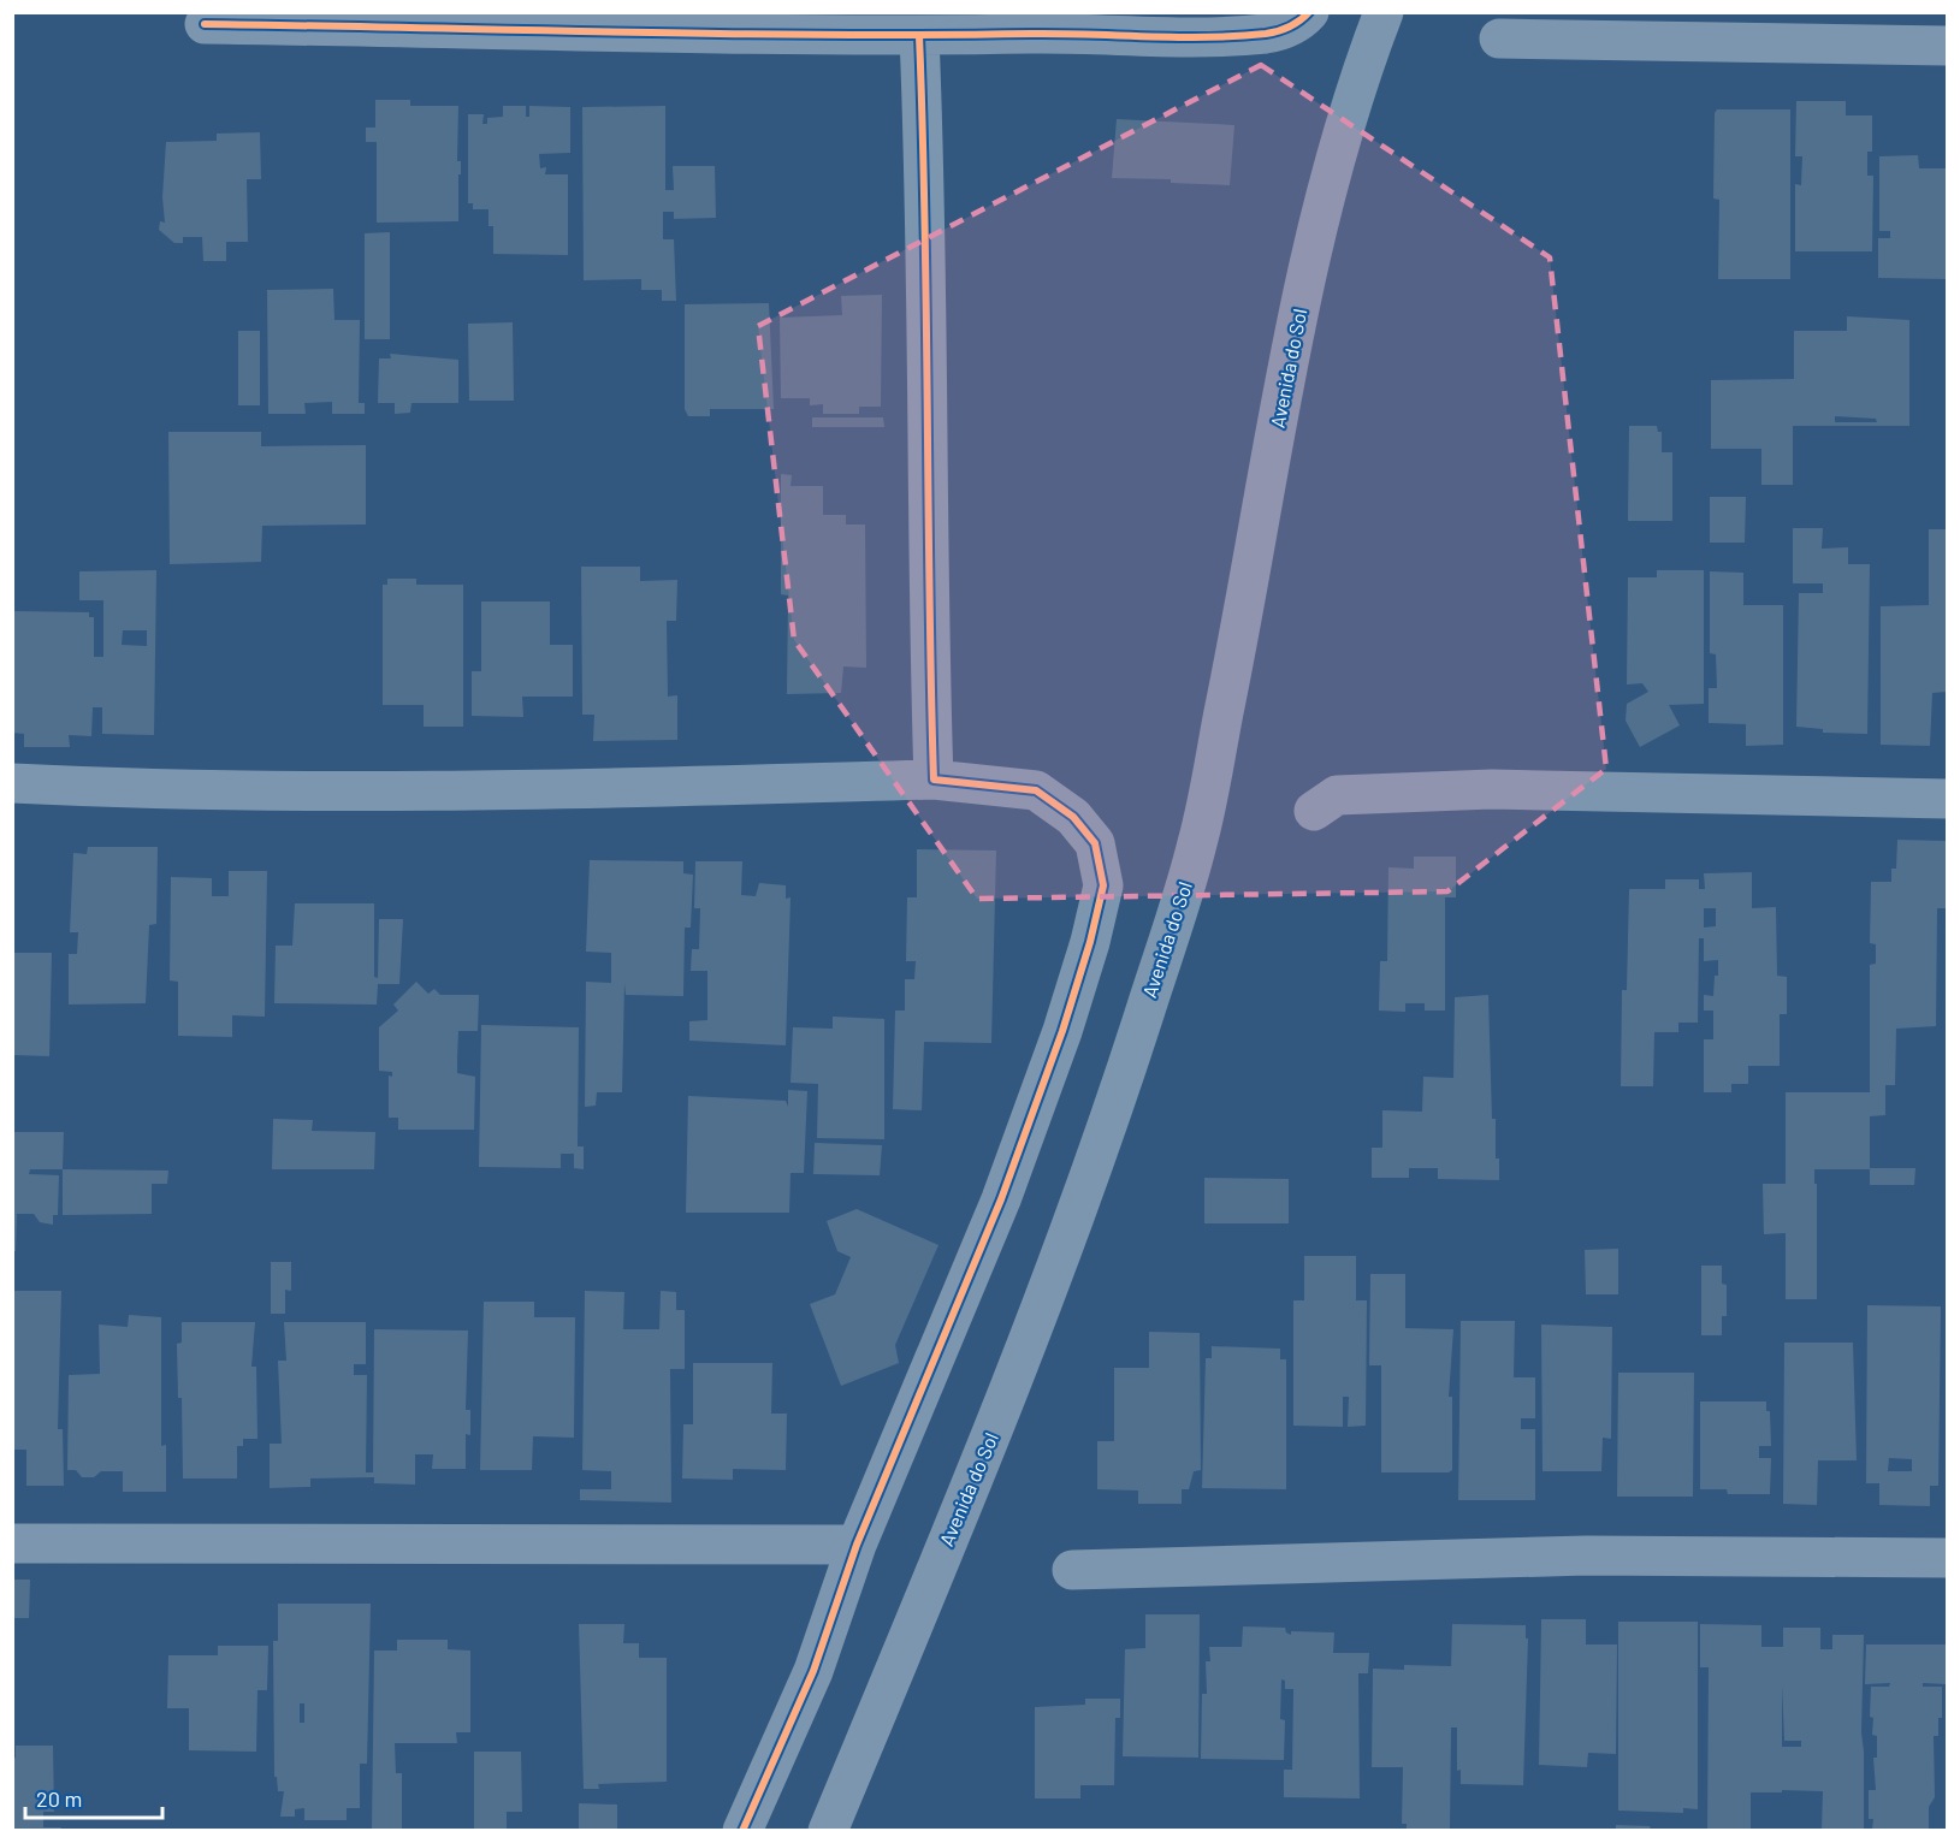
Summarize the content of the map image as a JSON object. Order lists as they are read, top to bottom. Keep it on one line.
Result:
{"streets":{"street":["Avenida do Sol"]},"scale_bar":"20 m"}
